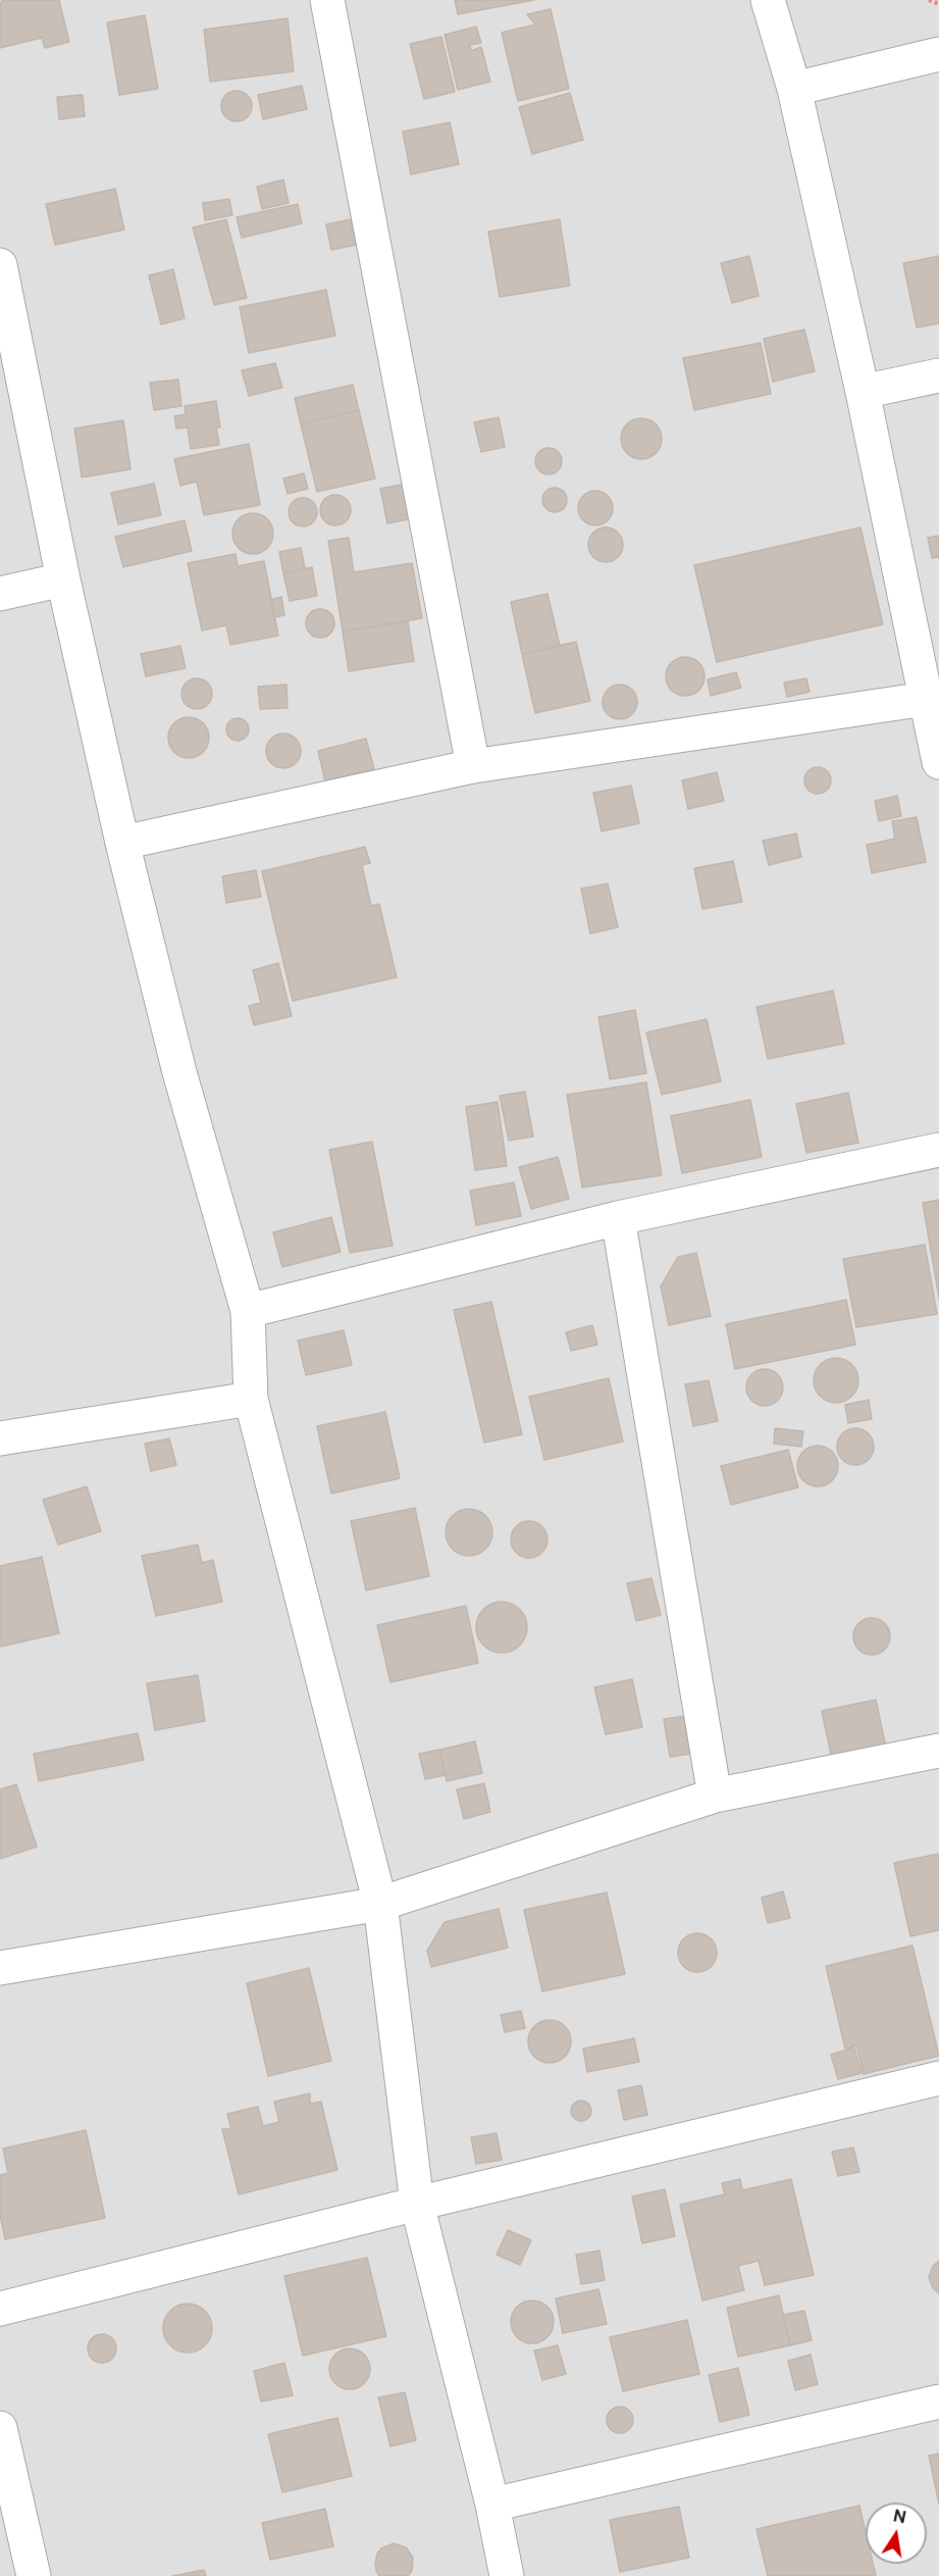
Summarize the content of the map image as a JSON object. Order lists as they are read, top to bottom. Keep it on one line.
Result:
{"north":"top"}
